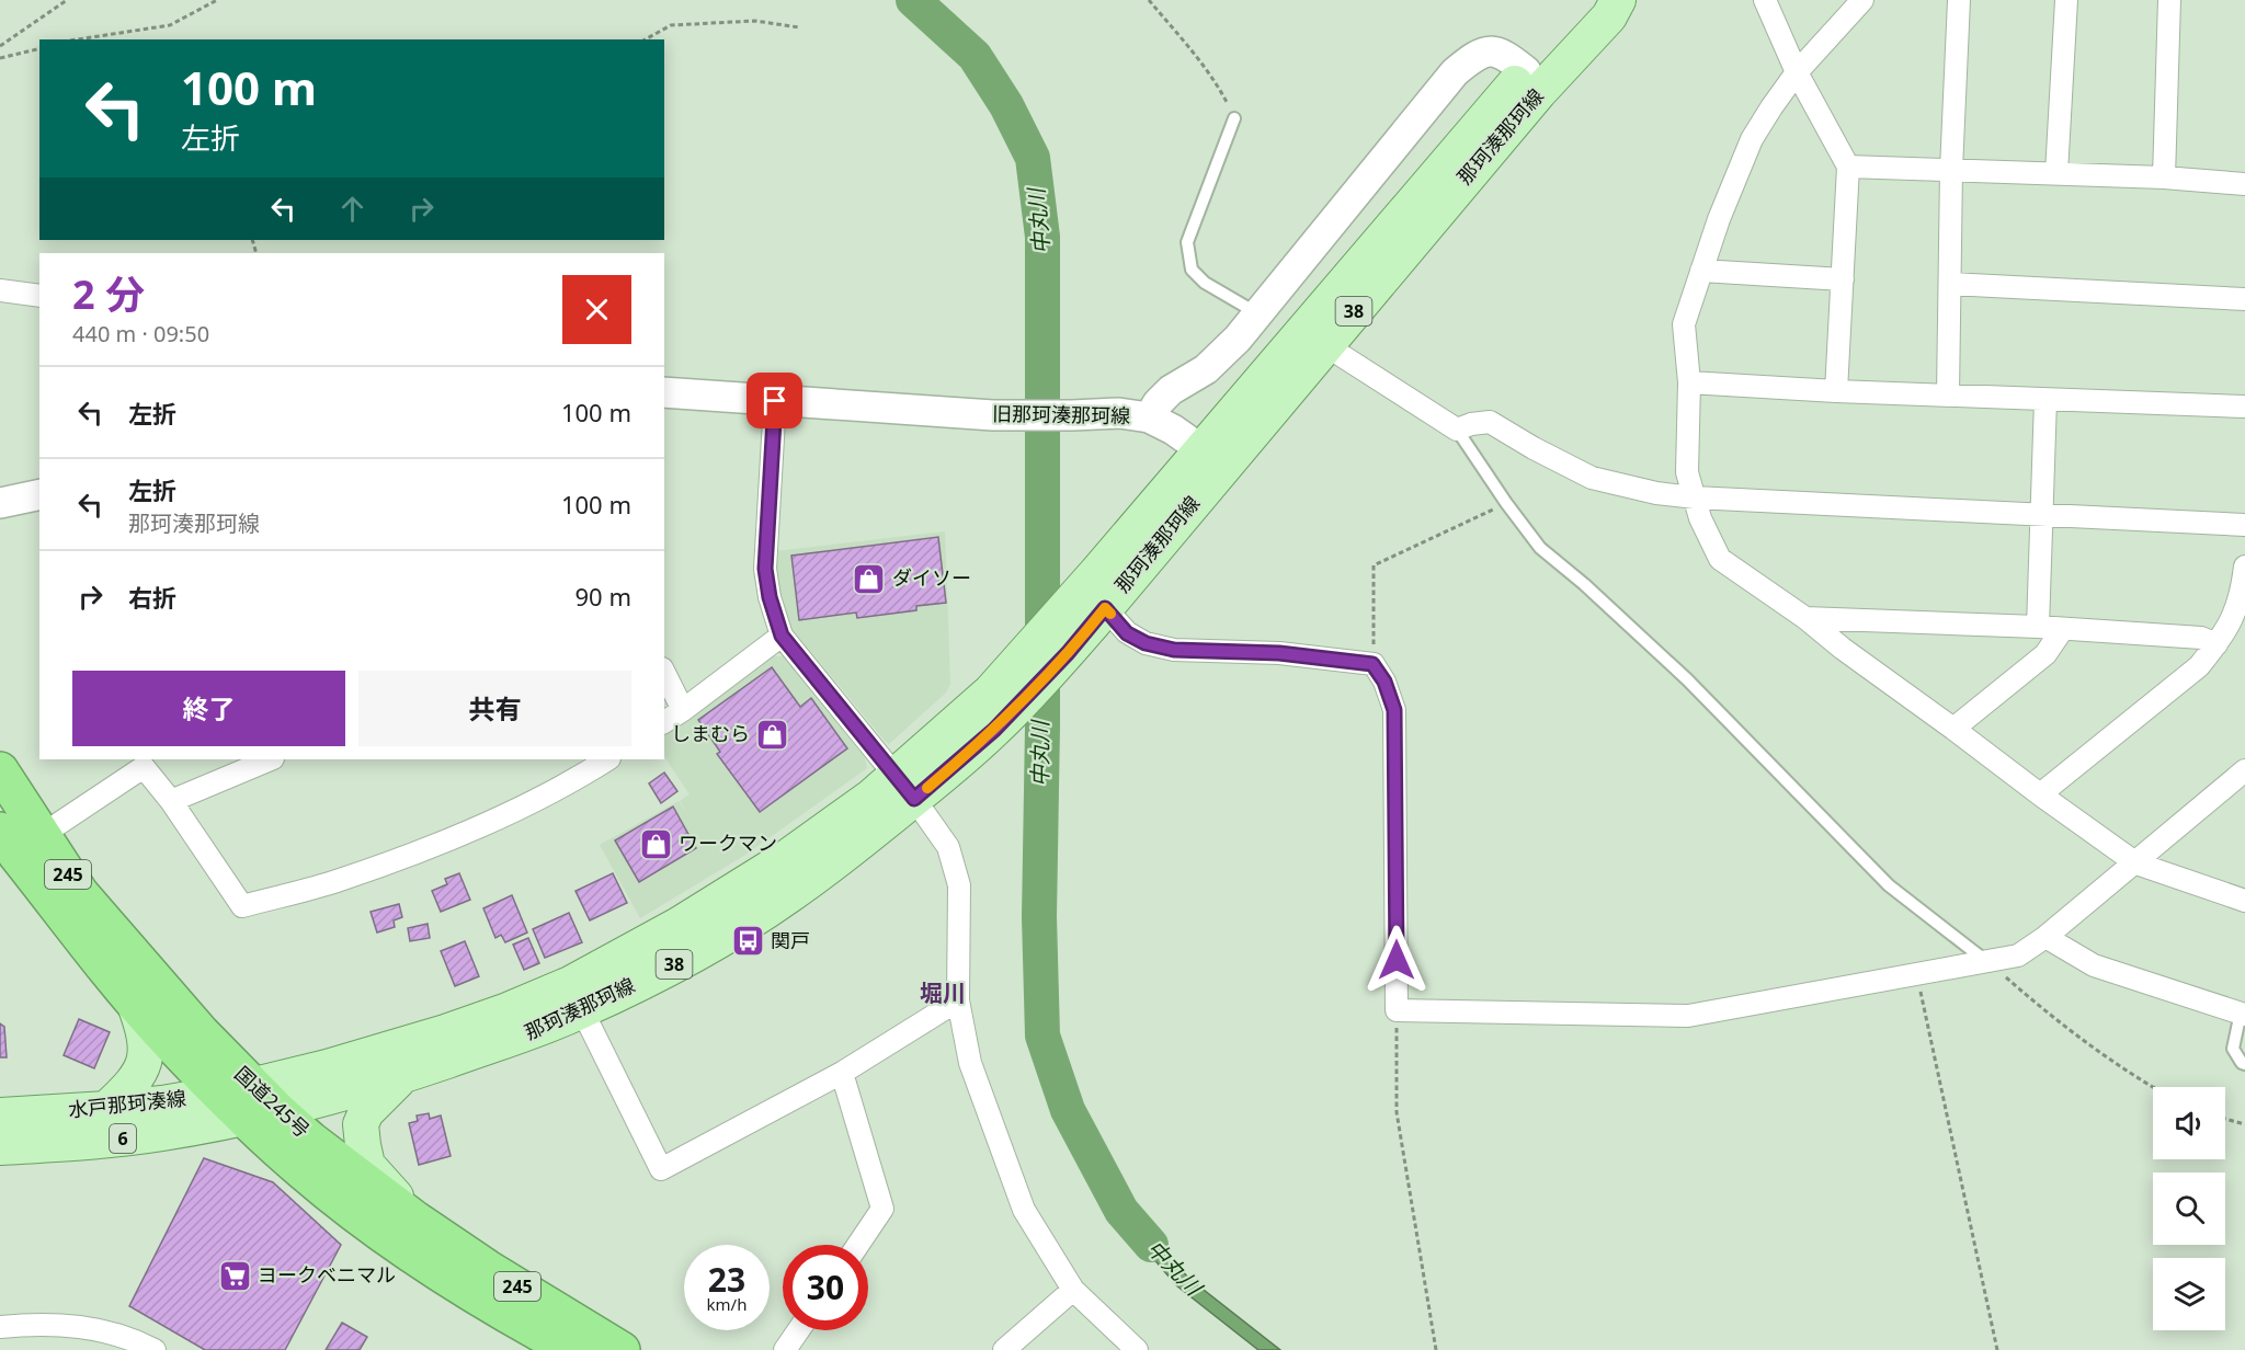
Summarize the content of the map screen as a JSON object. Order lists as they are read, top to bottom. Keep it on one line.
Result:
{"streets":{"highway":["245","国道245号"],"main road":["那珂湊那珂線","38","水戸那珂湊線","6"],"street":["旧那珂湊那珂線"]},"crossings":[["那珂湊那珂線","旧那珂湊那珂線"],["那珂湊那珂線","国道245号"],["那珂湊那珂線","水戸那珂湊線"],["国道245号","水戸那珂湊線"]],"districts":["堀川"],"water":["中丸川"],"places":{"shop":["ダイソー","しまむら","ワークマン"],"bus stop":["関戸"],"supermarket":["ヨークベニマル"]},"page":{"turn":["100 m","左折"],"heading":["2 分","440 m · 09:50"],"list":[{"name":"左折","value":"100 m"},{"name":"左折","note":"那珂湊那珂線","value":"100 m"},{"name":"右折","value":"90 m"}],"buttons":["終了","共有"],"speed":"23 km/h","limit":"30"}}
